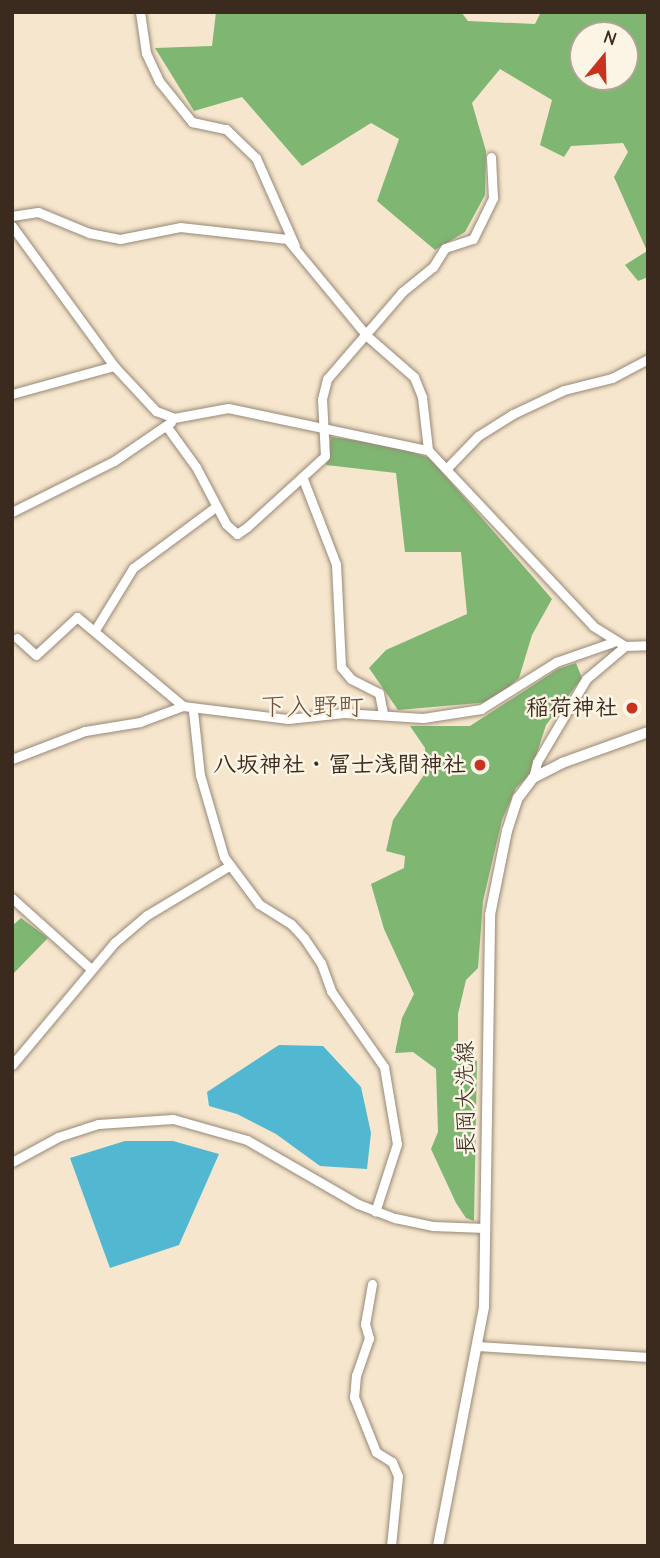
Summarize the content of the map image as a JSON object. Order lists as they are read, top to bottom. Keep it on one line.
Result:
{"streets":{"main road":["長岡大洗線"]},"districts":["下入野町"],"places":["稲荷神社","八坂神社・冨士浅間神社"],"north":"top"}
